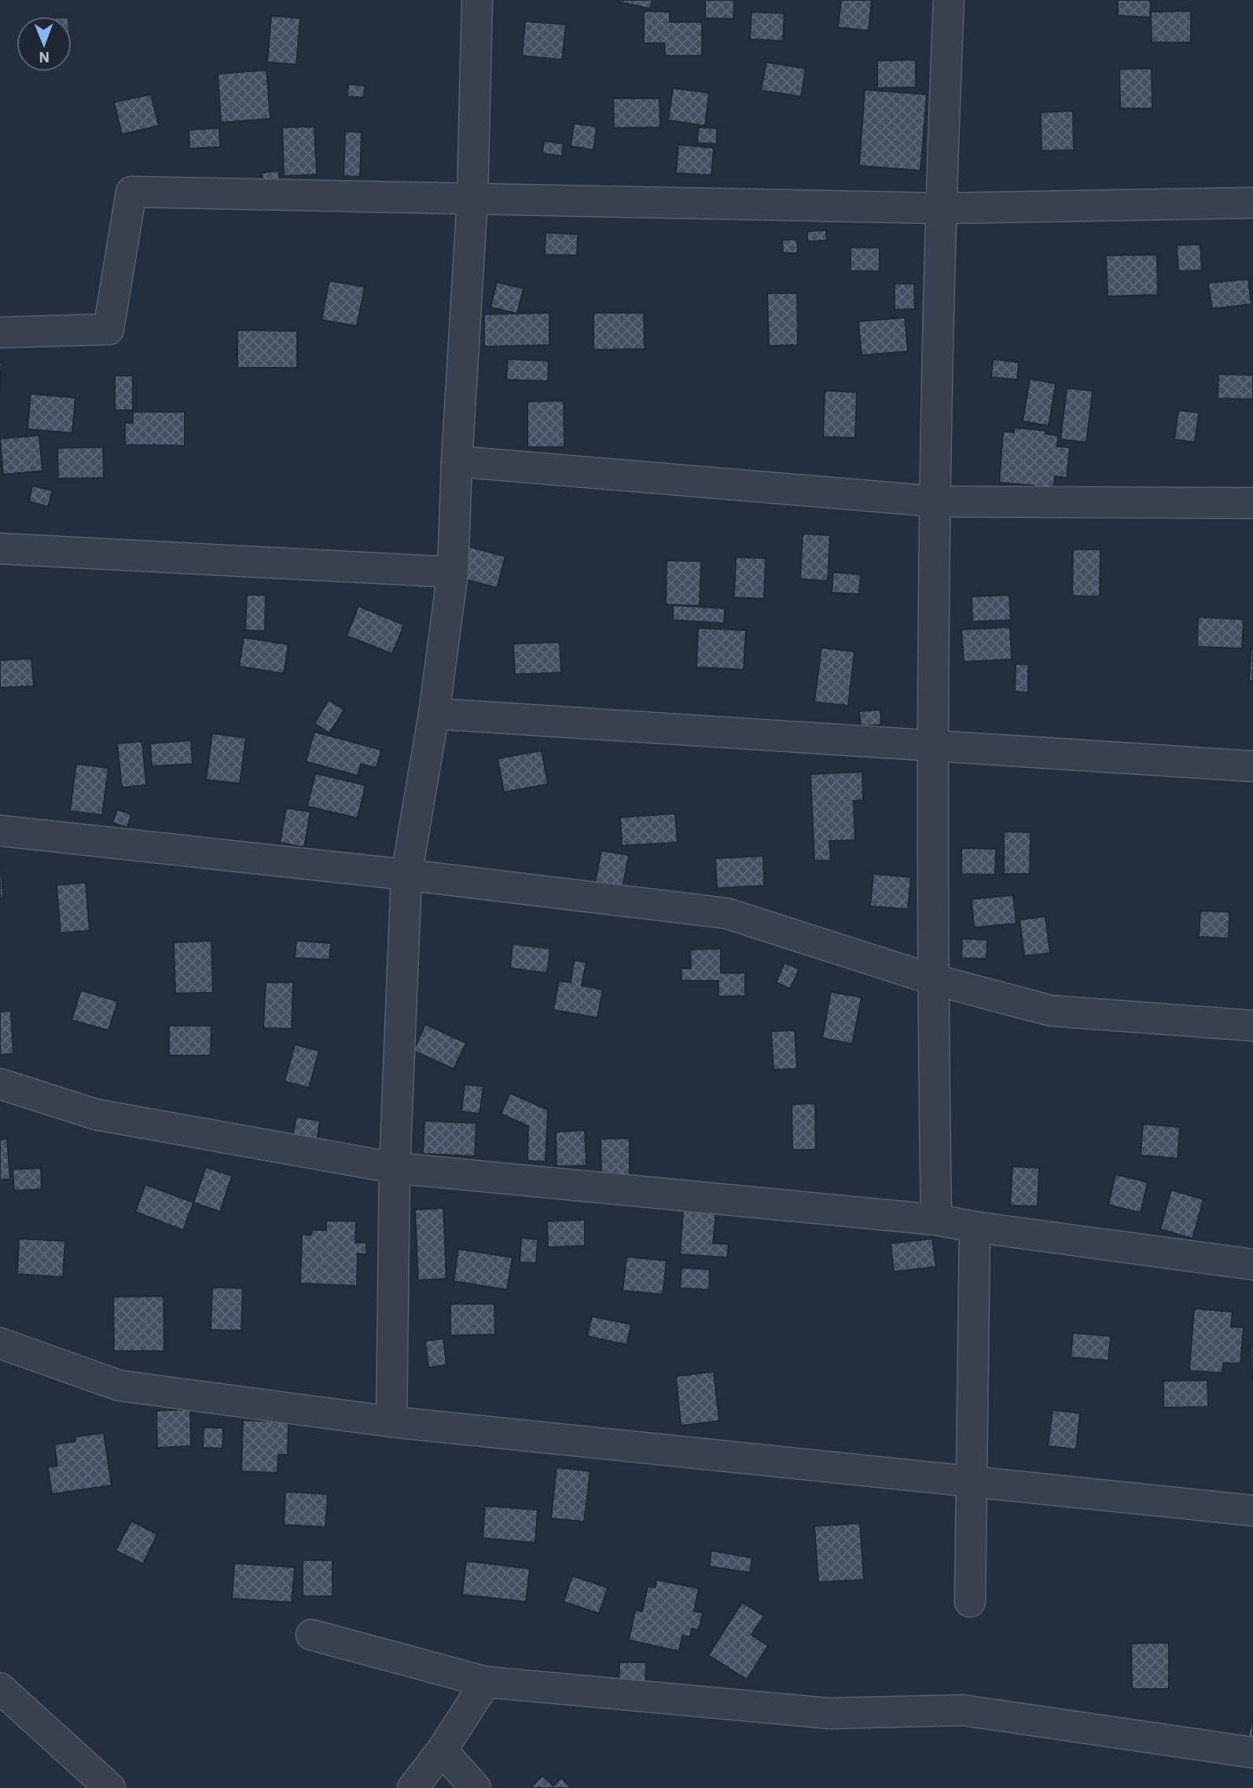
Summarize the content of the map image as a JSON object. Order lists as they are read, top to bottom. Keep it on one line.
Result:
{"north":"bottom"}
